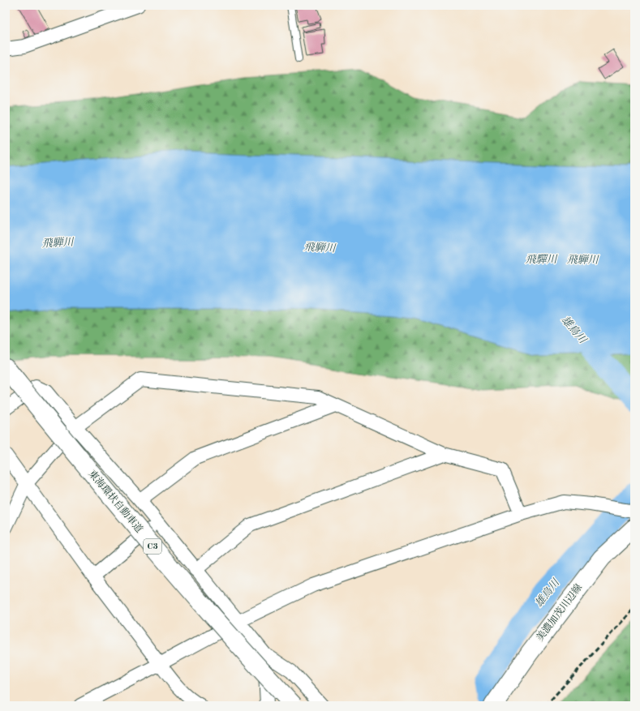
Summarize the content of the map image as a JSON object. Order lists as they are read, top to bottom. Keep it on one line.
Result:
{"streets":{"main road":["東海環状自動車道","C3","美濃加茂川辺線"]},"water":["飛騨川","飛驒川","雄鳥川"]}
